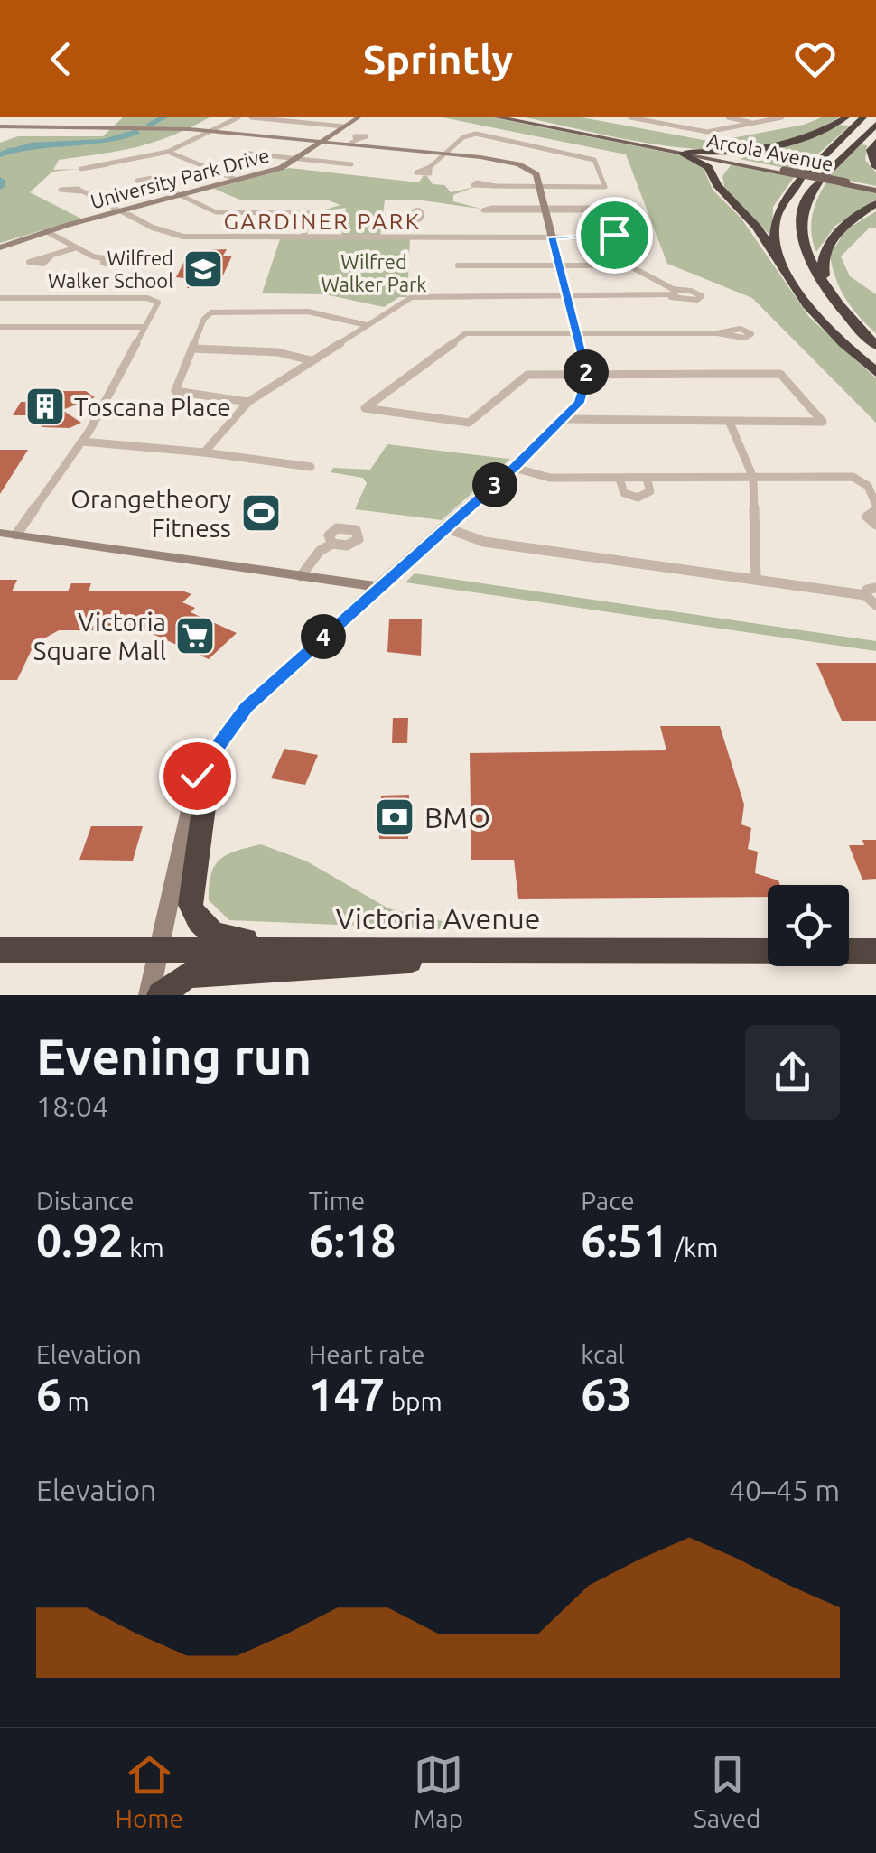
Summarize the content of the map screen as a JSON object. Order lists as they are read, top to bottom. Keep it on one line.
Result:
{"streets":{"highway":["Victoria Avenue"],"main road":["Arcola Avenue"],"street":["University Park Drive"]},"districts":["GARDINER PARK"],"parks":["Wilfred Walker Park"],"places":{"school or university":["Wilfred Walker School"],"building":["Toscana Place"],"sports":["Orangetheory Fitness"],"supermarket":["Victoria Square Mall"],"bank":["BMO"]},"page":{"header":"Sprintly","pins":["2","3","4"],"heading":["Evening run","18:04"],"stats":[["Distance","0.92 km"],["Time","6:18"],["Pace","6:51 /km"],["Elevation","6 m"],["Heart rate","147 bpm"],["kcal","63"]],"chart":["Elevation","40–45 m"],"tabs":["Home","Map","Saved"]}}
